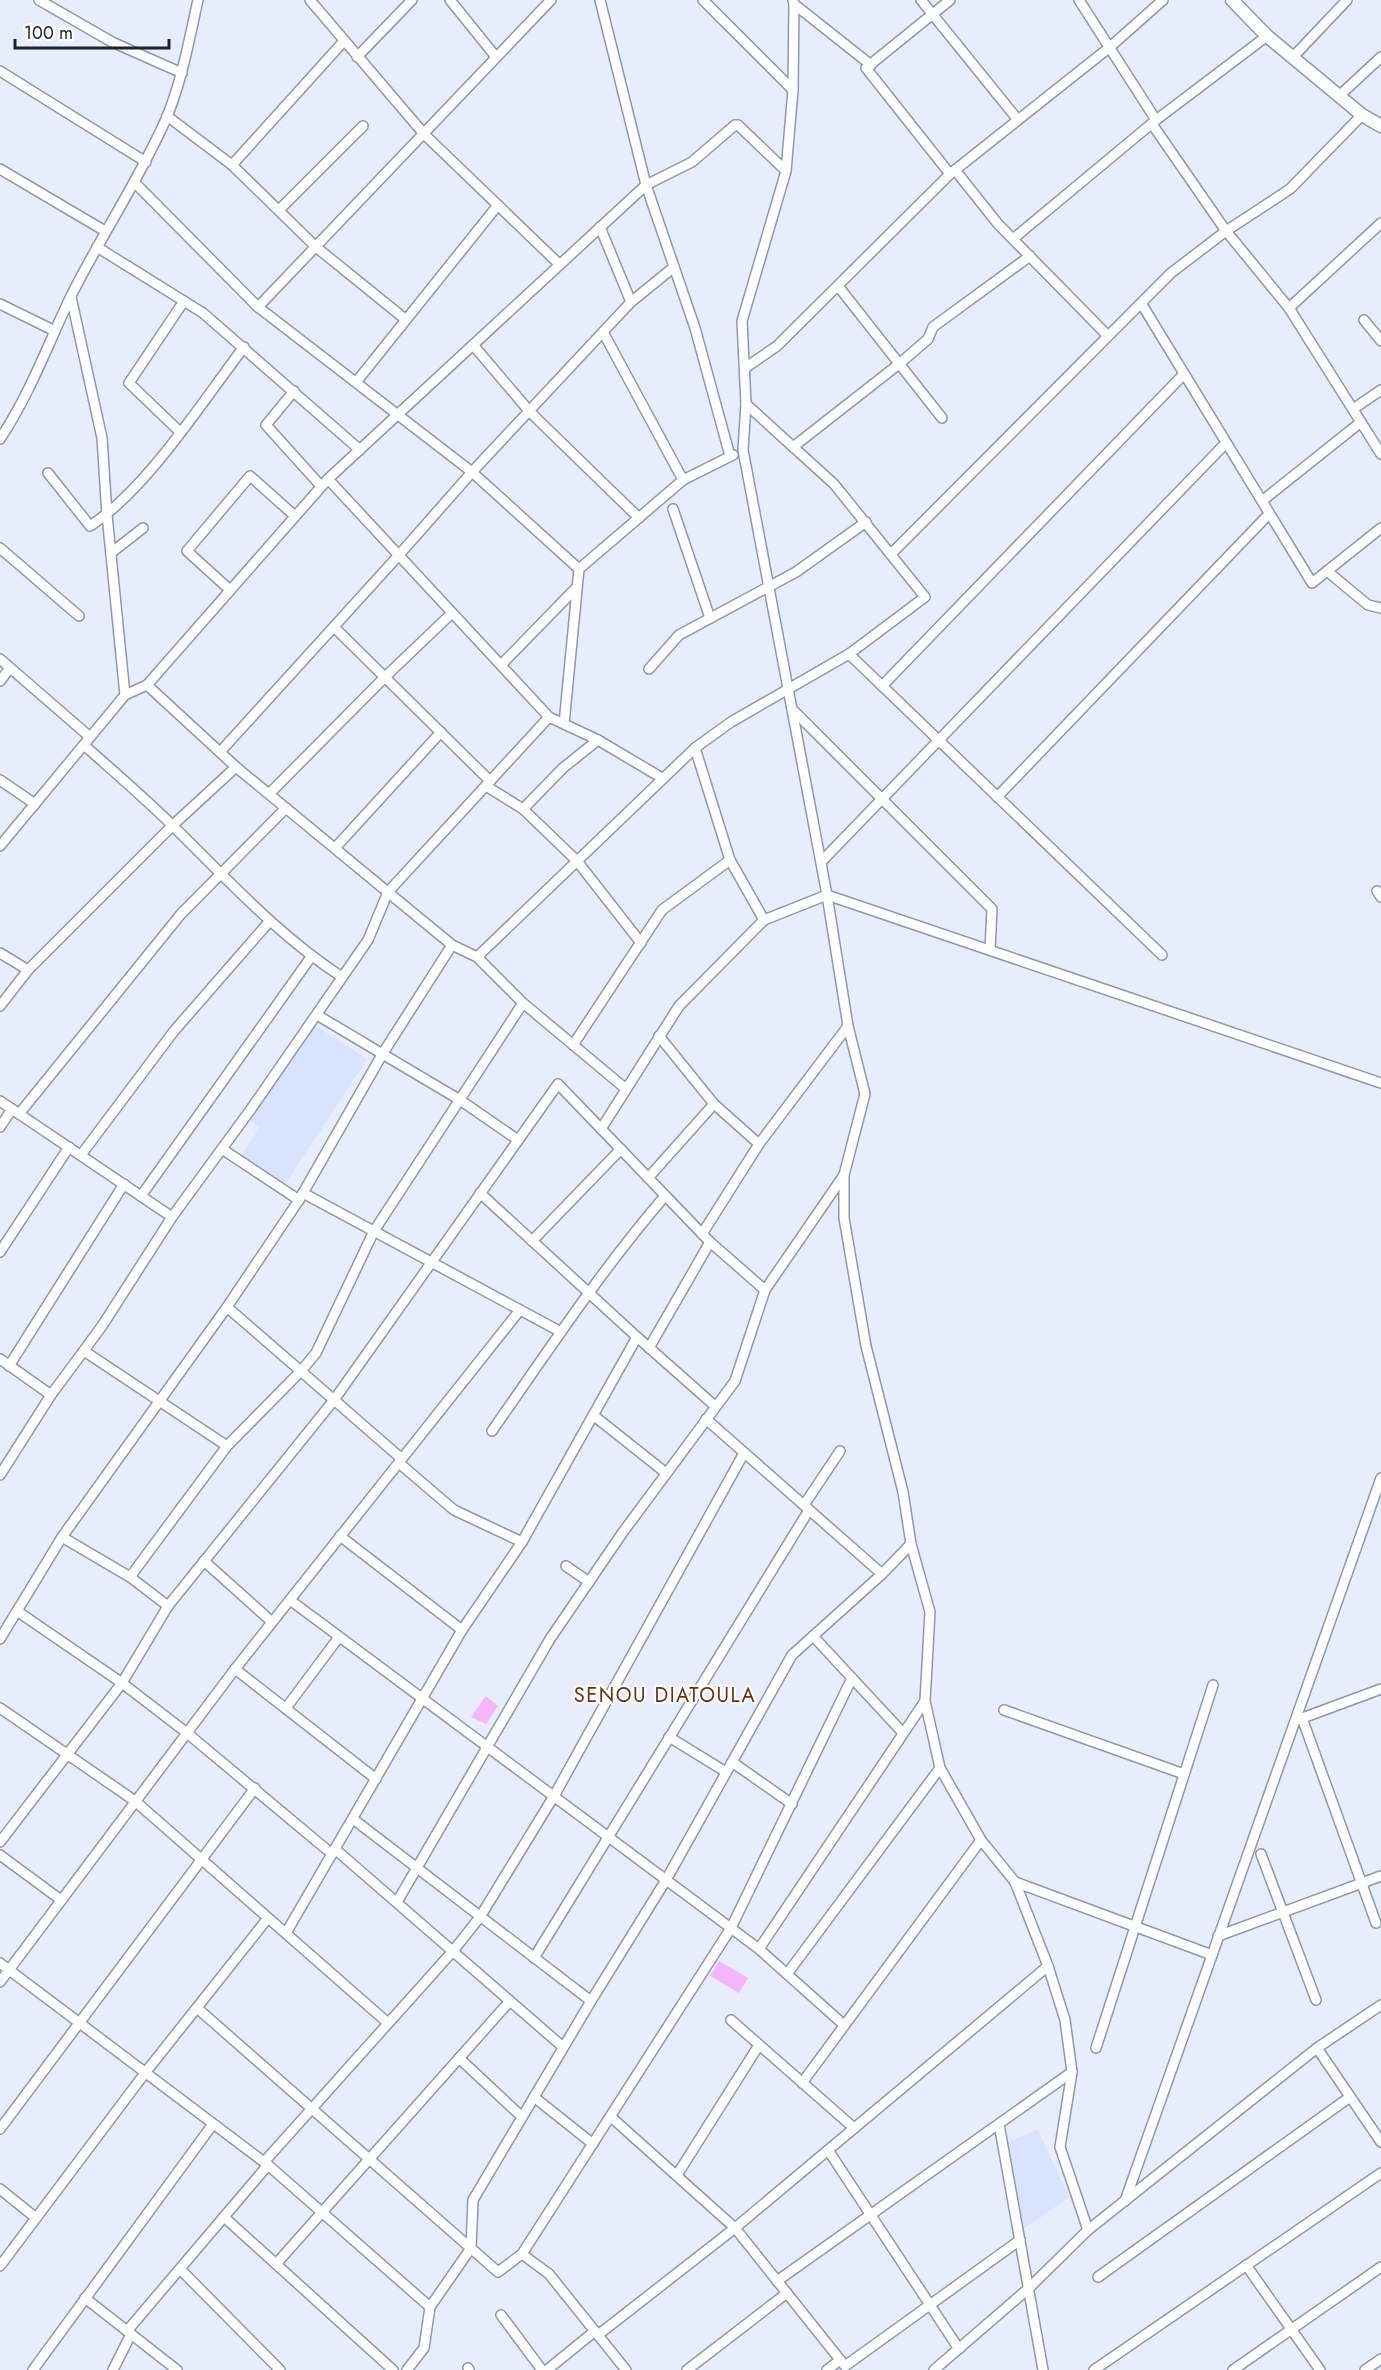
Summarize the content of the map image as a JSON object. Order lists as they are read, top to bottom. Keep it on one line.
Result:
{"districts":["SENOU DIATOULA"],"scale_bar":"100 m"}
